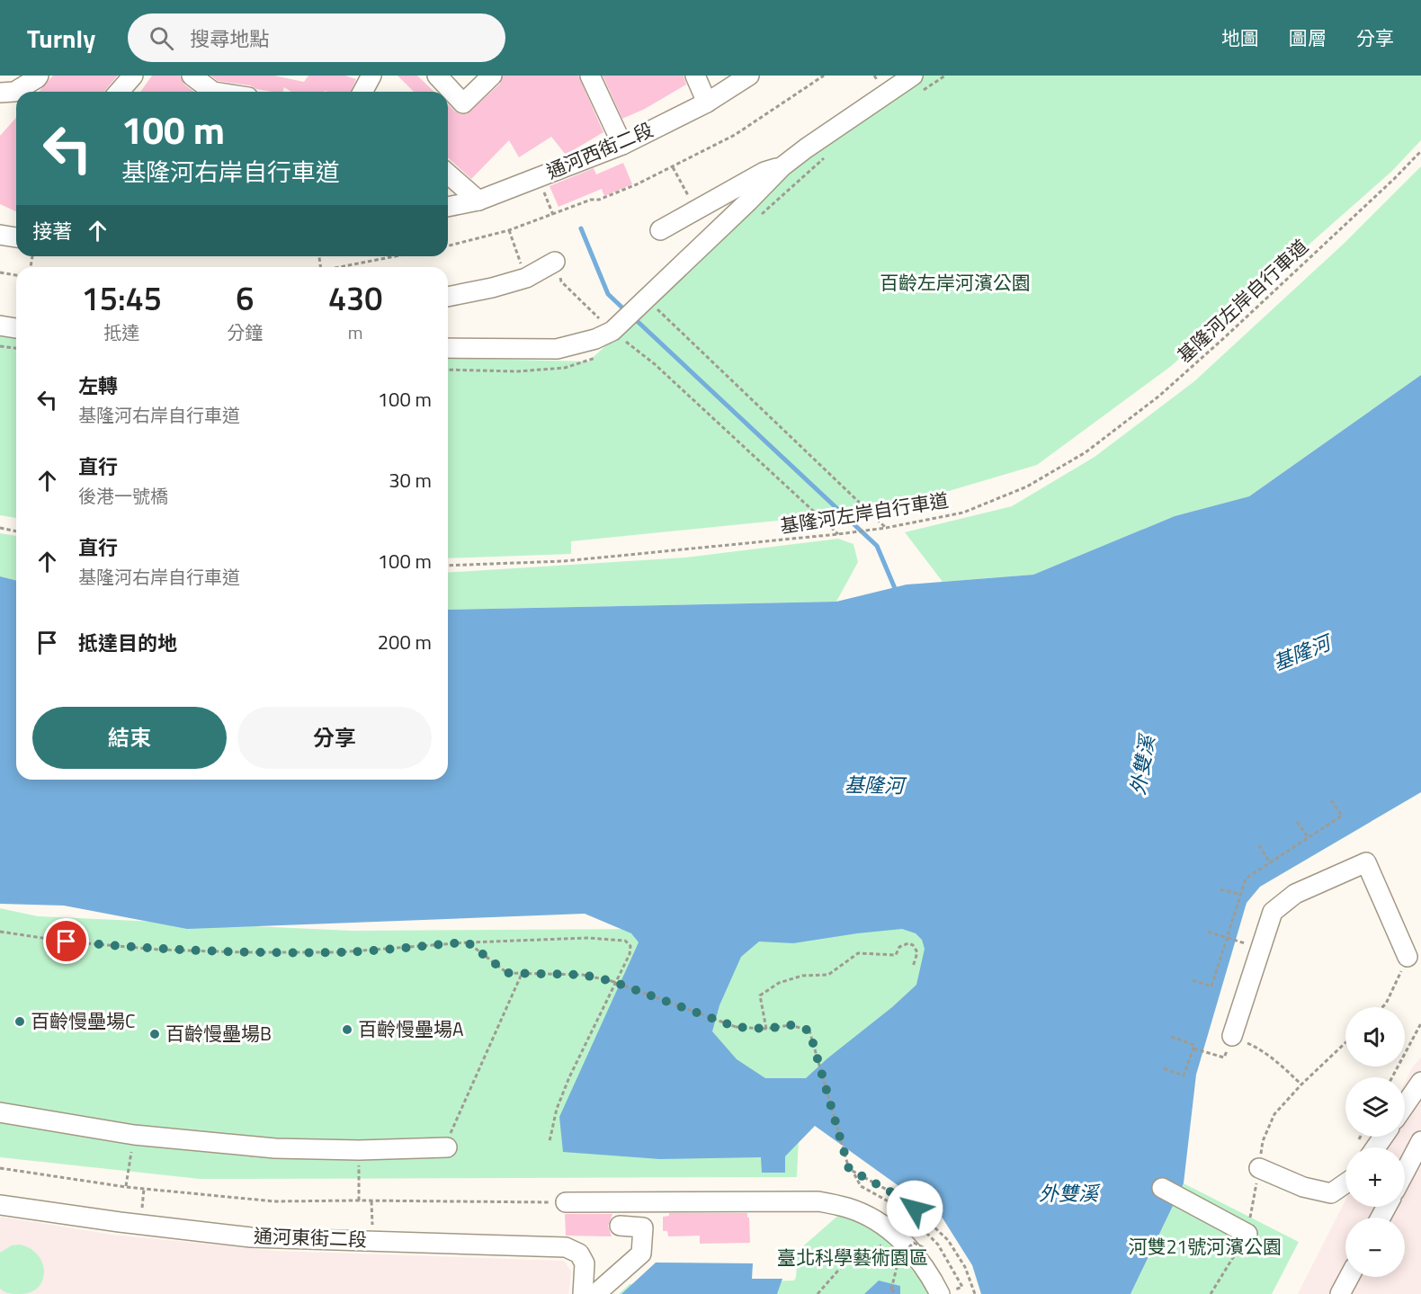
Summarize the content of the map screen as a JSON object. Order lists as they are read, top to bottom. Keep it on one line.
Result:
{"streets":{"street":["通河西街二段","通河東街二段"],"path":["基隆河左岸自行車道"]},"water":["基隆河","外雙溪"],"parks":["百齡左岸河濱公園","河雙21號河濱公園","臺北科學藝術園區"],"places":["百齡慢壘場C","百齡慢壘場A","百齡慢壘場B"],"page":{"header":"Turnly","search":"搜尋地點","nav":["地圖","圖層","分享"],"turn":["100 m","基隆河右岸自行車道"],"then":"接著","eta":["15:45","抵達","6","分鐘","430","m"],"list":[{"name":"左轉","note":"基隆河右岸自行車道","value":"100 m"},{"name":"直行","note":"後港一號橋","value":"30 m"},{"name":"直行","note":"基隆河右岸自行車道","value":"100 m"},{"name":"抵達目的地","value":"200 m"}],"buttons":["結束","分享"],"map_buttons":["+","−"]}}
